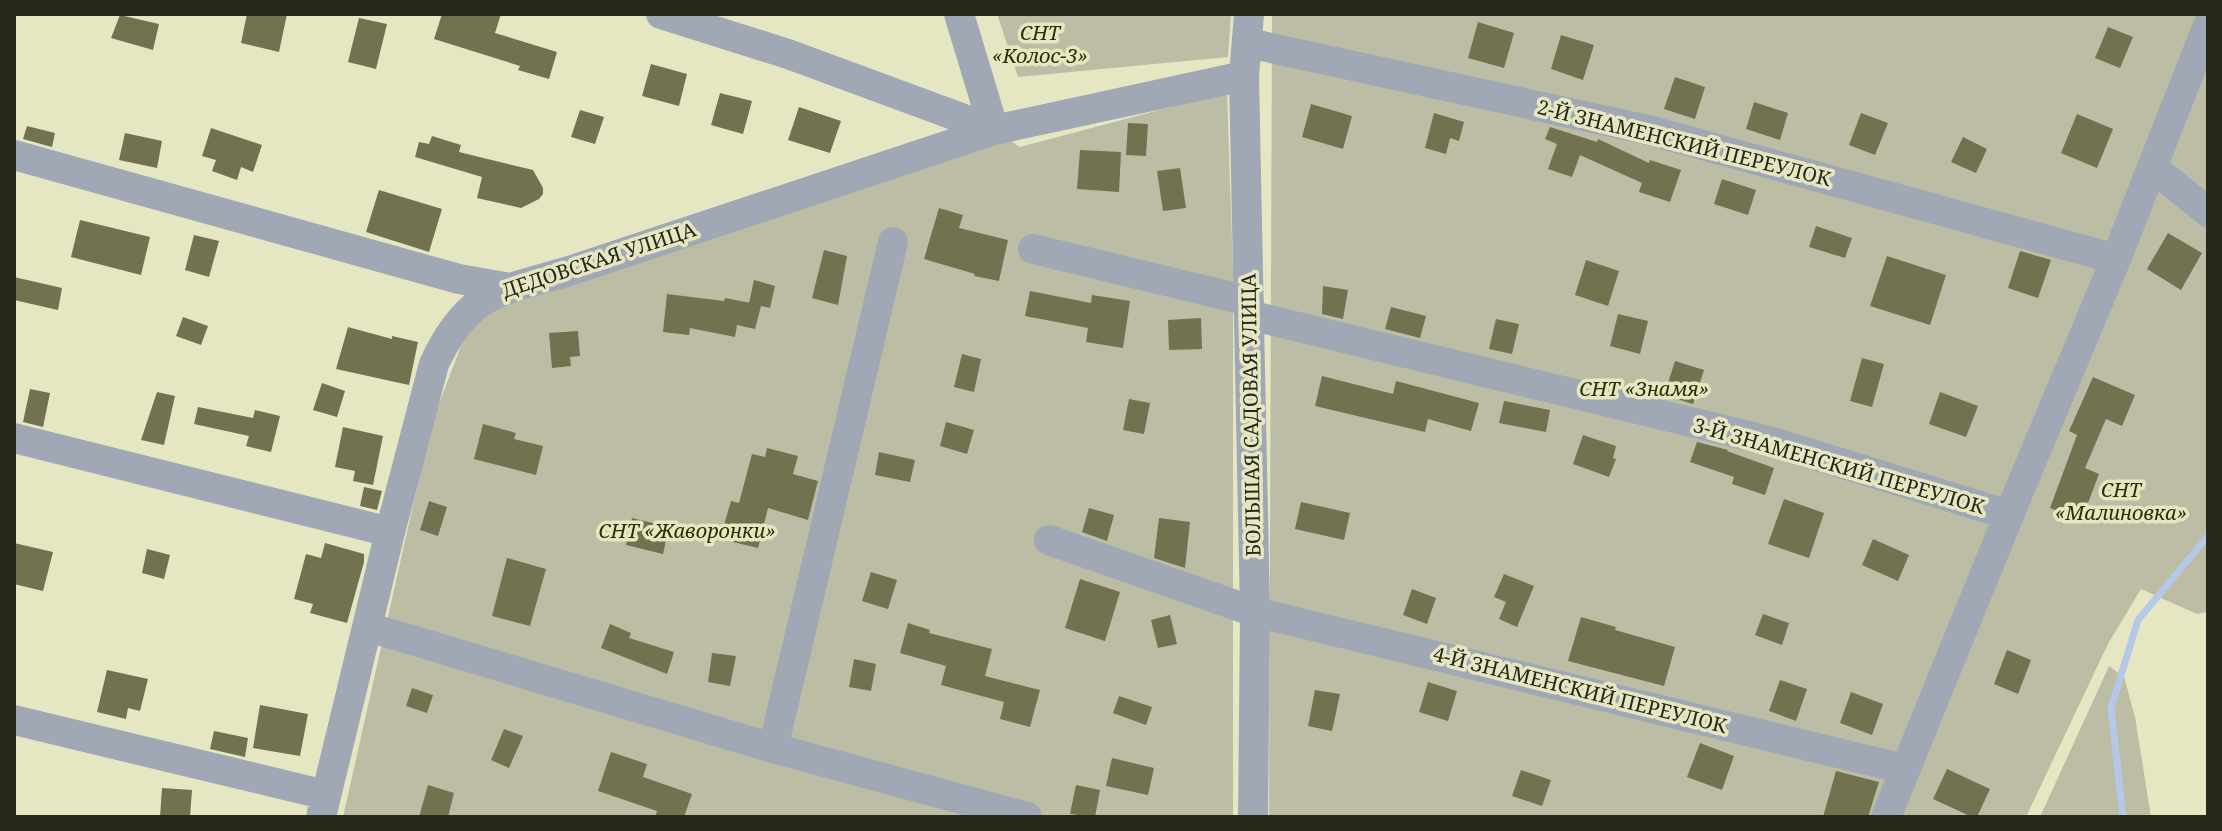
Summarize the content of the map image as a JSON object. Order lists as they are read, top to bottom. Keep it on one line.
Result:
{"streets":{"street":["2-Й ЗНАМЕНСКИЙ ПЕРЕУЛОК","ДЕДОВСКАЯ УЛИЦА","БОЛЬШАЯ САДОВАЯ УЛИЦА","3-Й ЗНАМЕНСКИЙ ПЕРЕУЛОК","4-Й ЗНАМЕНСКИЙ ПЕРЕУЛОК"]},"crossings":[["2-Й ЗНАМЕНСКИЙ ПЕРЕУЛОК","БОЛЬШАЯ САДОВАЯ УЛИЦА"],["ДЕДОВСКАЯ УЛИЦА","БОЛЬШАЯ САДОВАЯ УЛИЦА"],["БОЛЬШАЯ САДОВАЯ УЛИЦА","3-Й ЗНАМЕНСКИЙ ПЕРЕУЛОК"],["БОЛЬШАЯ САДОВАЯ УЛИЦА","4-Й ЗНАМЕНСКИЙ ПЕРЕУЛОК"]],"parks":["СНТ «Колос-3»","СНТ «Знамя»","СНТ «Малиновка»","СНТ «Жаворонки»"]}
